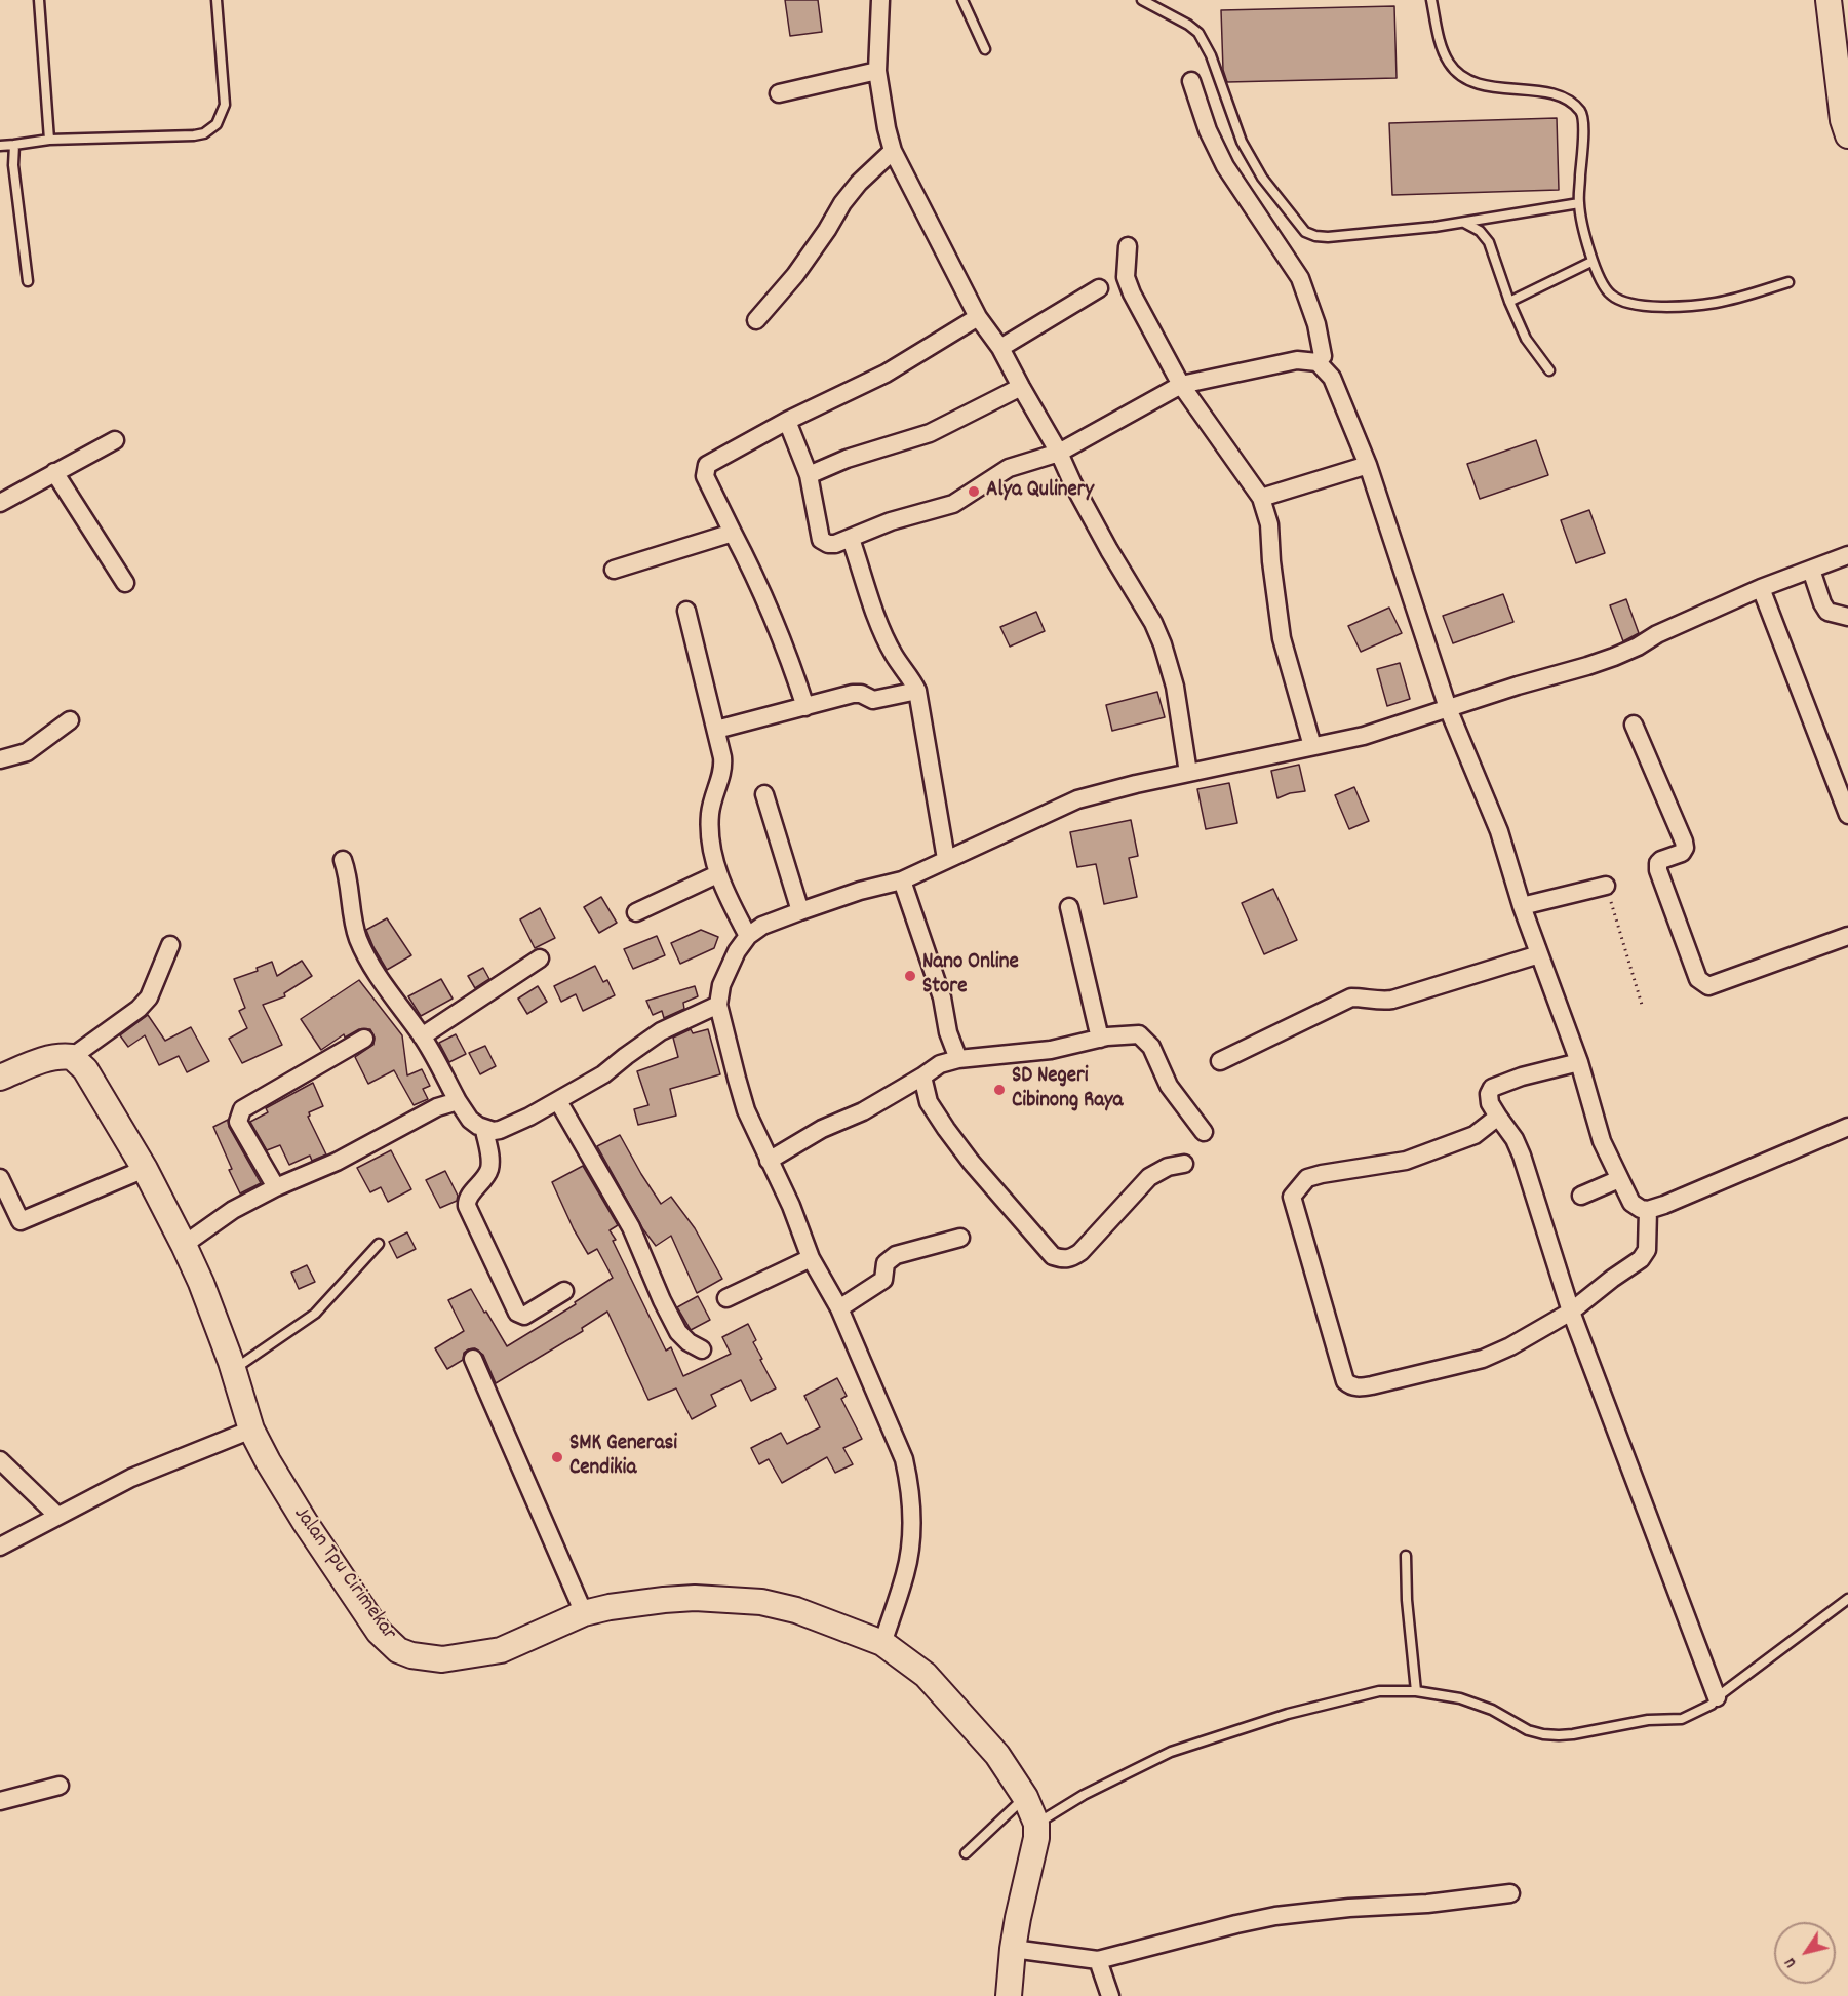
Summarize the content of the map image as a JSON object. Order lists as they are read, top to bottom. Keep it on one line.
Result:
{"streets":{"street":["Jalan Tpu Cirimekar"]},"places":["Alya Qulinery","Nano Online Store","SD Negeri Cibinong Raya","SMK Generasi Cendikia"],"north":"bottom left"}
